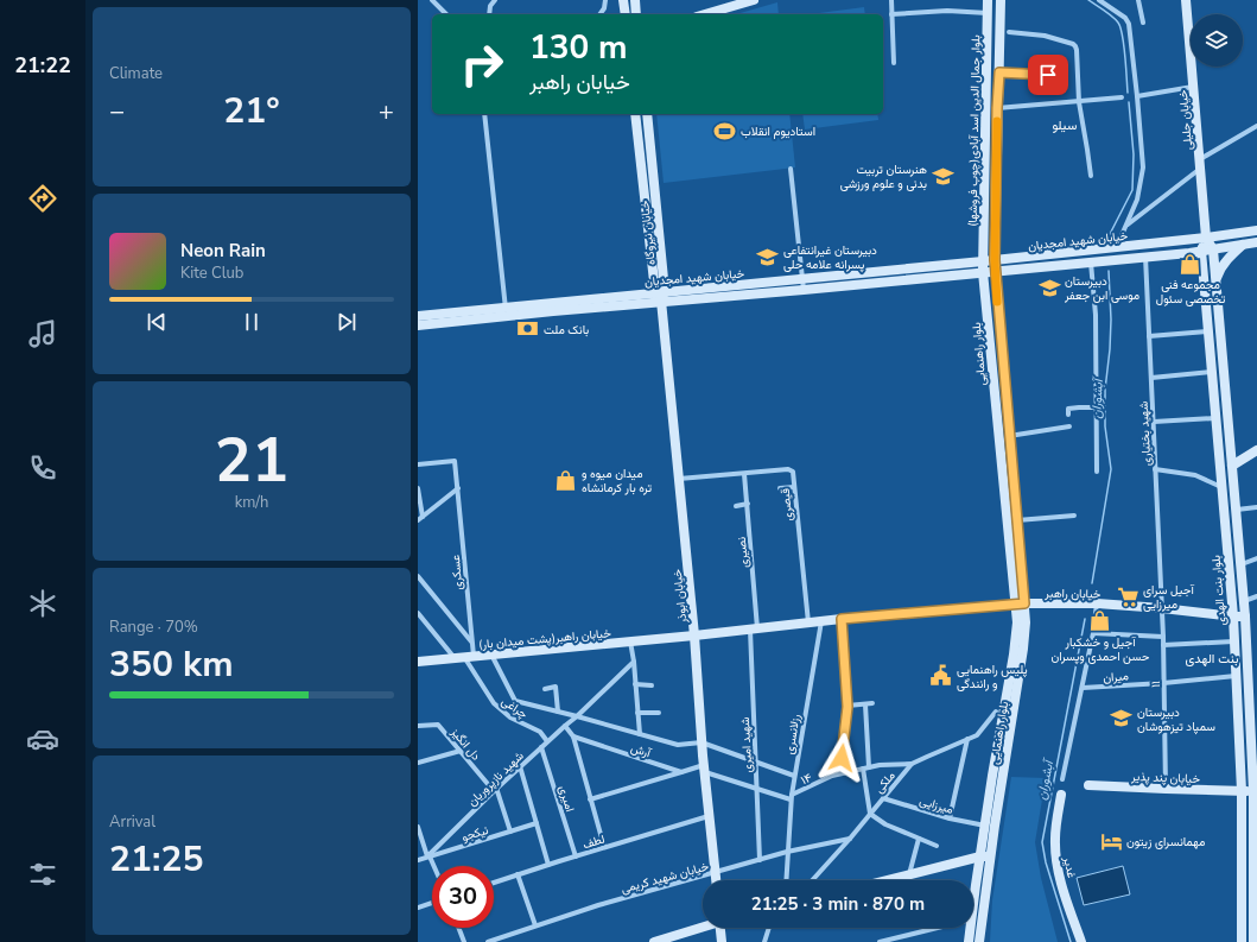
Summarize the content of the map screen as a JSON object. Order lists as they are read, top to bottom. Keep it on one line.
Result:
{"streets":{"main road":["خیابان جلیلی","بلوار جمال الدین اسد آبادی(چوب فروشها)","خیابان نیروگاه","خیابان شهید امجدیان","بلوار راهنمایی","بلوار بنت الهدی","خیابان راهبر","خیابان ابوذر","خیابان راهبر(پشت میدان بار)","خیابان پند پذیر","غدیر"],"street":["شهید بختیاری","قیصری","نصیری","عسکری","میران","۱۱","چراغی","رزلانسری","دل انگیز","شهید امیری","آرش","شهید نازپروریان","۱۴","ملکی","امیری","میرزایی","نیکجو","لطف","خیابان شهید کریمی"]},"crossings":[["خیابان جلیلی","خیابان شهید امجدیان"],["خیابان جلیلی","بلوار بنت الهدی"],["بلوار جمال الدین اسد آبادی(چوب فروشها)","خیابان شهید امجدیان"],["بلوار جمال الدین اسد آبادی(چوب فروشها)","بلوار راهنمایی"],["خیابان نیروگاه","خیابان شهید امجدیان"],["خیابان نیروگاه","خیابان ابوذر"],["خیابان شهید امجدیان","بلوار راهنمایی"],["خیابان شهید امجدیان","شهید بختیاری"],["خیابان شهید امجدیان","بلوار بنت الهدی"],["خیابان شهید امجدیان","خیابان ابوذر"],["بلوار راهنمایی","خیابان راهبر"],["بلوار راهنمایی","میرزایی"],["شهید بختیاری","خیابان راهبر"],["شهید بختیاری","۱۱"],["قیصری","نصیری"],["قیصری","خیابان راهبر"],["قیصری","خیابان ابوذر"],["نصیری","خیابان راهبر"],["نصیری","شهید امیری"],["عسکری","خیابان راهبر(پشت میدان بار)"],["عسکری","چراغی"],["بلوار بنت الهدی","خیابان راهبر"],["بلوار بنت الهدی","میران"],["بلوار بنت الهدی","خیابان پند پذیر"],["خیابان راهبر","خیابان ابوذر"],["خیابان راهبر","خیابان راهبر(پشت میدان بار)"],["خیابان راهبر","۱۱"],["خیابان راهبر","رزلانسری"],["خیابان راهبر","شهید امیری"],["خیابان ابوذر","لطف"],["خیابان ابوذر","خیابان شهید کریمی"],["خیابان راهبر(پشت میدان بار)","چراغی"],["میران","۱۱"],["۱۱","خیابان پند پذیر"],["چراغی","شهید نازپروریان"],["رزلانسری","۱۴"],["رزلانسری","خیابان شهید کریمی"],["دل انگیز","شهید نازپروریان"],["شهید امیری","خیابان شهید کریمی"],["شهید نازپروریان","امیری"],["شهید نازپروریان","نیکجو"],["۱۴","ملکی"],["ملکی","میرزایی"],["ملکی","خیابان شهید کریمی"],["امیری","لطف"]],"districts":["سیلو","بنت الهدی"],"water":["آبشوران"],"places":{"sports":["استادیوم انقلاب"],"school or university":["هنرستان تربیت بدنی و علوم ورزشی","دبیرستان غیرانتفاعی پسرانه علامه حلی","دبیرستان موسی ابن جعفر","دبیرستان سمپاد تیزهوشان"],"shop":["مجموعه فنی تخصصی سئول","میدان میوه و تره بار کرمانشاه","آجیل و خشکبار حسن احمدی وپسران"],"bank":["بانک ملت"],"supermarket":["آجیل سرای میرزایی"],"public building":["پلیس راهنمایی و رانندگی"],"hotel":["مهمانسرای زیتون"]},"page":{"tabs":"21:22","tile":["Climate",["21","km/h"],["Range · 70%","350 km"],["Arrival","21:25"]],"turn":["130 m","خیابان راهبر"],"heat":["−","21°","+"],"song":["Neon Rain","Kite Club"],"limit":"30","trip":"21:25 · 3 min · 870 m"}}
